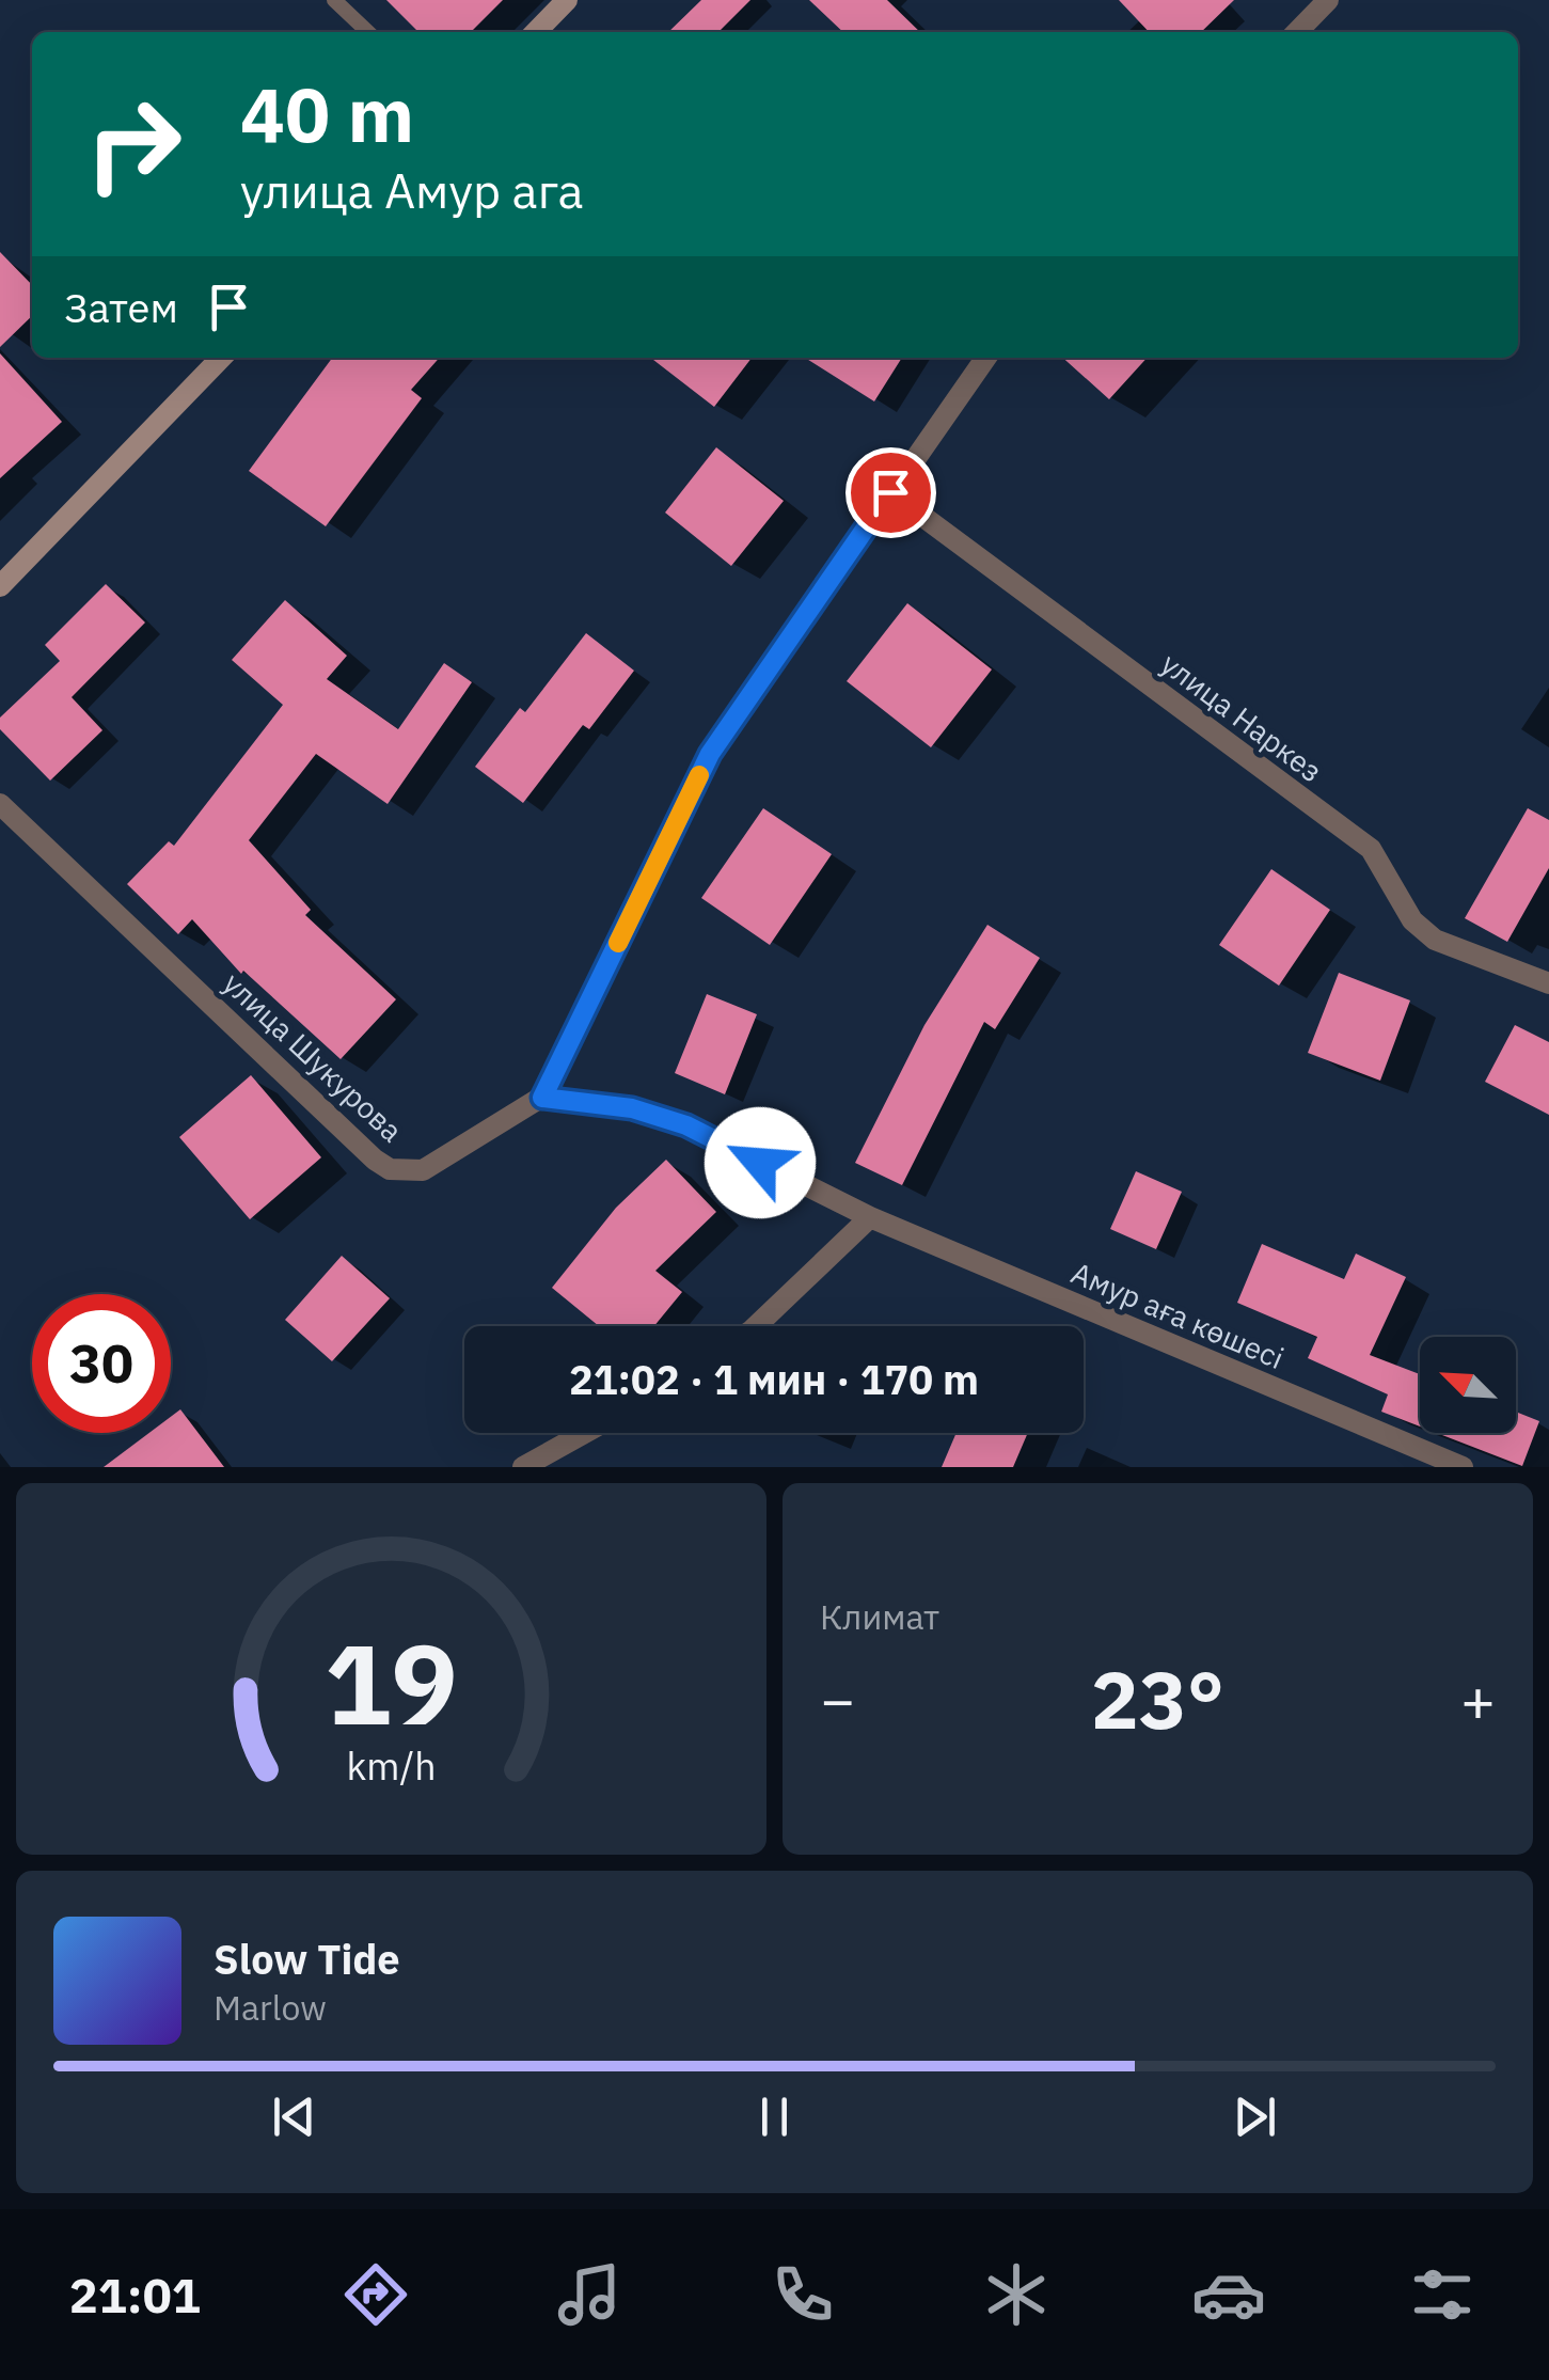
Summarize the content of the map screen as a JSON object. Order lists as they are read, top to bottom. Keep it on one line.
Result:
{"streets":{"street":["улица Наркез","улица Шукурова","Амур аға көшесі"]},"north":"top left","page":{"turn":["40 m","улица Амур ага"],"then":"Затем","limit":"30","trip":"21:02 · 1 мин · 170 m","tile":"Климат","heat":["−","23°","+"],"song":["Slow Tide","Marlow"],"tabs":"21:01","gauge":["19","km/h"]}}
